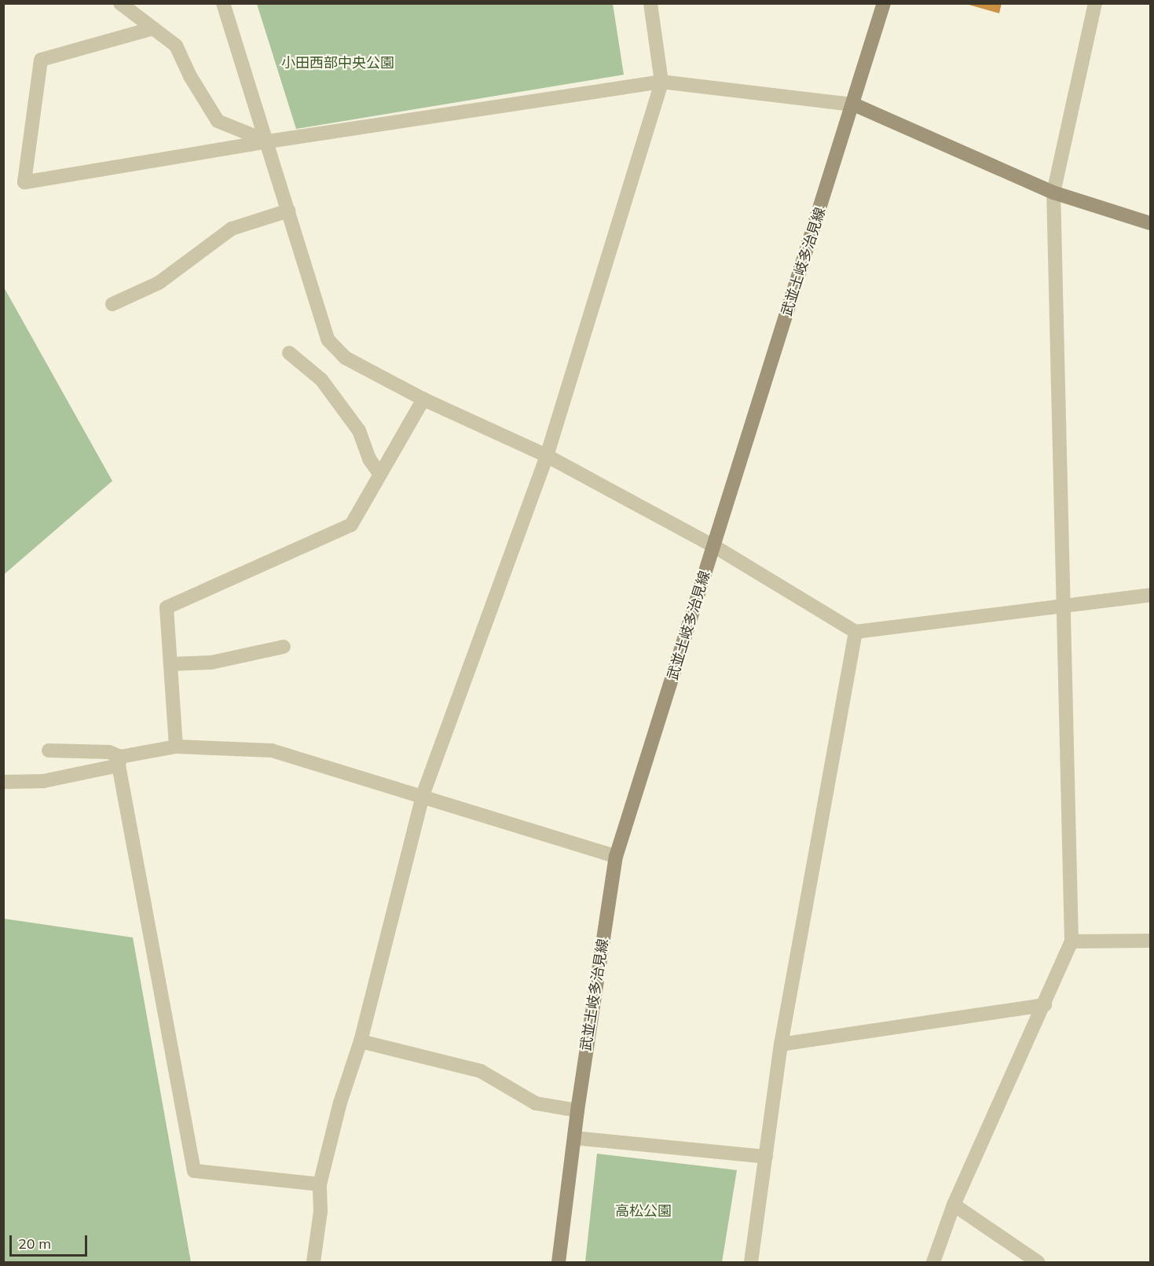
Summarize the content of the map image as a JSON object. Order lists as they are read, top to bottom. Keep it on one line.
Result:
{"streets":{"main road":["武並土岐多治見線"]},"parks":["小田西部中央公園","高松公園"],"scale_bar":"20 m"}
